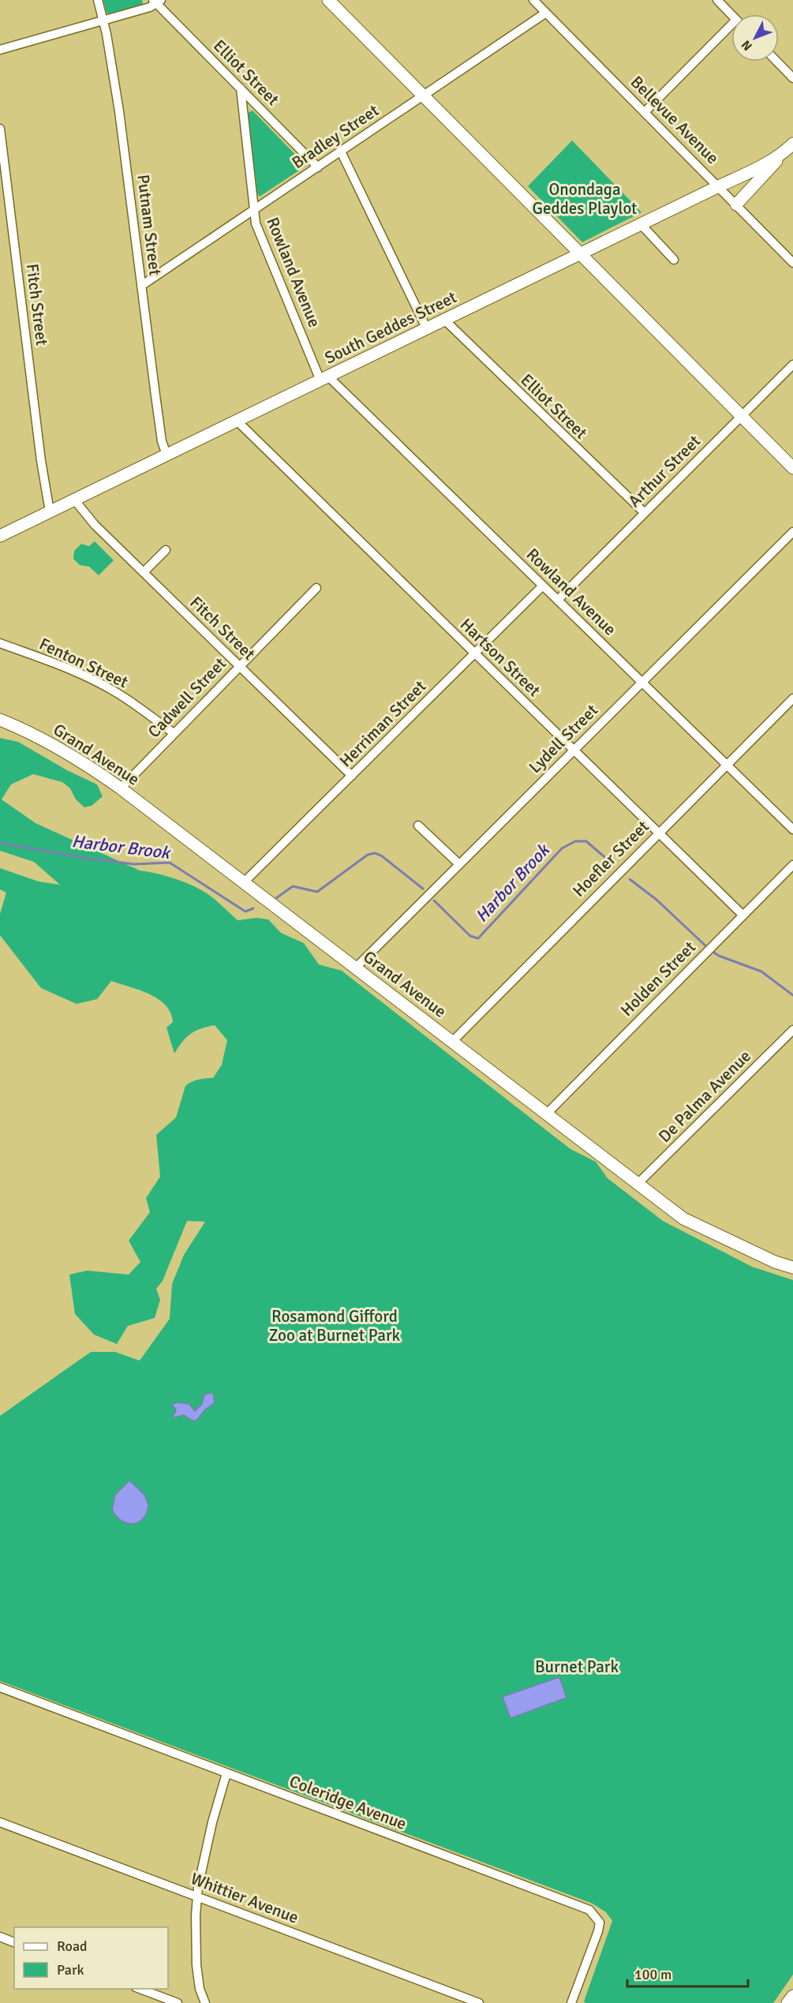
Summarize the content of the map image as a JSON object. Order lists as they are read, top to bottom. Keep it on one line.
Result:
{"streets":{"street":["Elliot Street","Bellevue Avenue","Bradley Street","Putnam Street","Rowland Avenue","Fitch Street","South Geddes Street","Arthur Street","Hartson Street","Fenton Street","Cadwell Street","Herriman Street","Lydell Street","Grand Avenue","Hoefler Street","Holden Street","De Palma Avenue","Coleridge Avenue","Whittier Avenue"]},"crossings":[["Elliot Street","Bradley Street"],["Elliot Street","Rowland Avenue"],["Elliot Street","South Geddes Street"],["Elliot Street","Arthur Street"],["Bellevue Avenue","Bradley Street"],["Bellevue Avenue","South Geddes Street"],["Bradley Street","Putnam Street"],["Bradley Street","Rowland Avenue"],["Putnam Street","South Geddes Street"],["Rowland Avenue","South Geddes Street"],["Rowland Avenue","Arthur Street"],["Rowland Avenue","Herriman Street"],["Rowland Avenue","Lydell Street"],["Rowland Avenue","Hoefler Street"],["Fitch Street","South Geddes Street"],["Fitch Street","Cadwell Street"],["Fitch Street","Herriman Street"],["South Geddes Street","Hartson Street"],["Hartson Street","Herriman Street"],["Hartson Street","Lydell Street"],["Hartson Street","Hoefler Street"],["Hartson Street","Holden Street"],["Fenton Street","Cadwell Street"],["Cadwell Street","Grand Avenue"],["Herriman Street","Grand Avenue"],["Lydell Street","Grand Avenue"],["Grand Avenue","Hoefler Street"],["Grand Avenue","Holden Street"],["Grand Avenue","De Palma Avenue"]],"water":["Harbor Brook"],"parks":["Onondaga Geddes Playlot","Rosamond Gifford Zoo at Burnet Park","Burnet Park"],"legend":["Road","Park"],"scale_bar":"100 m","north":"bottom left"}
